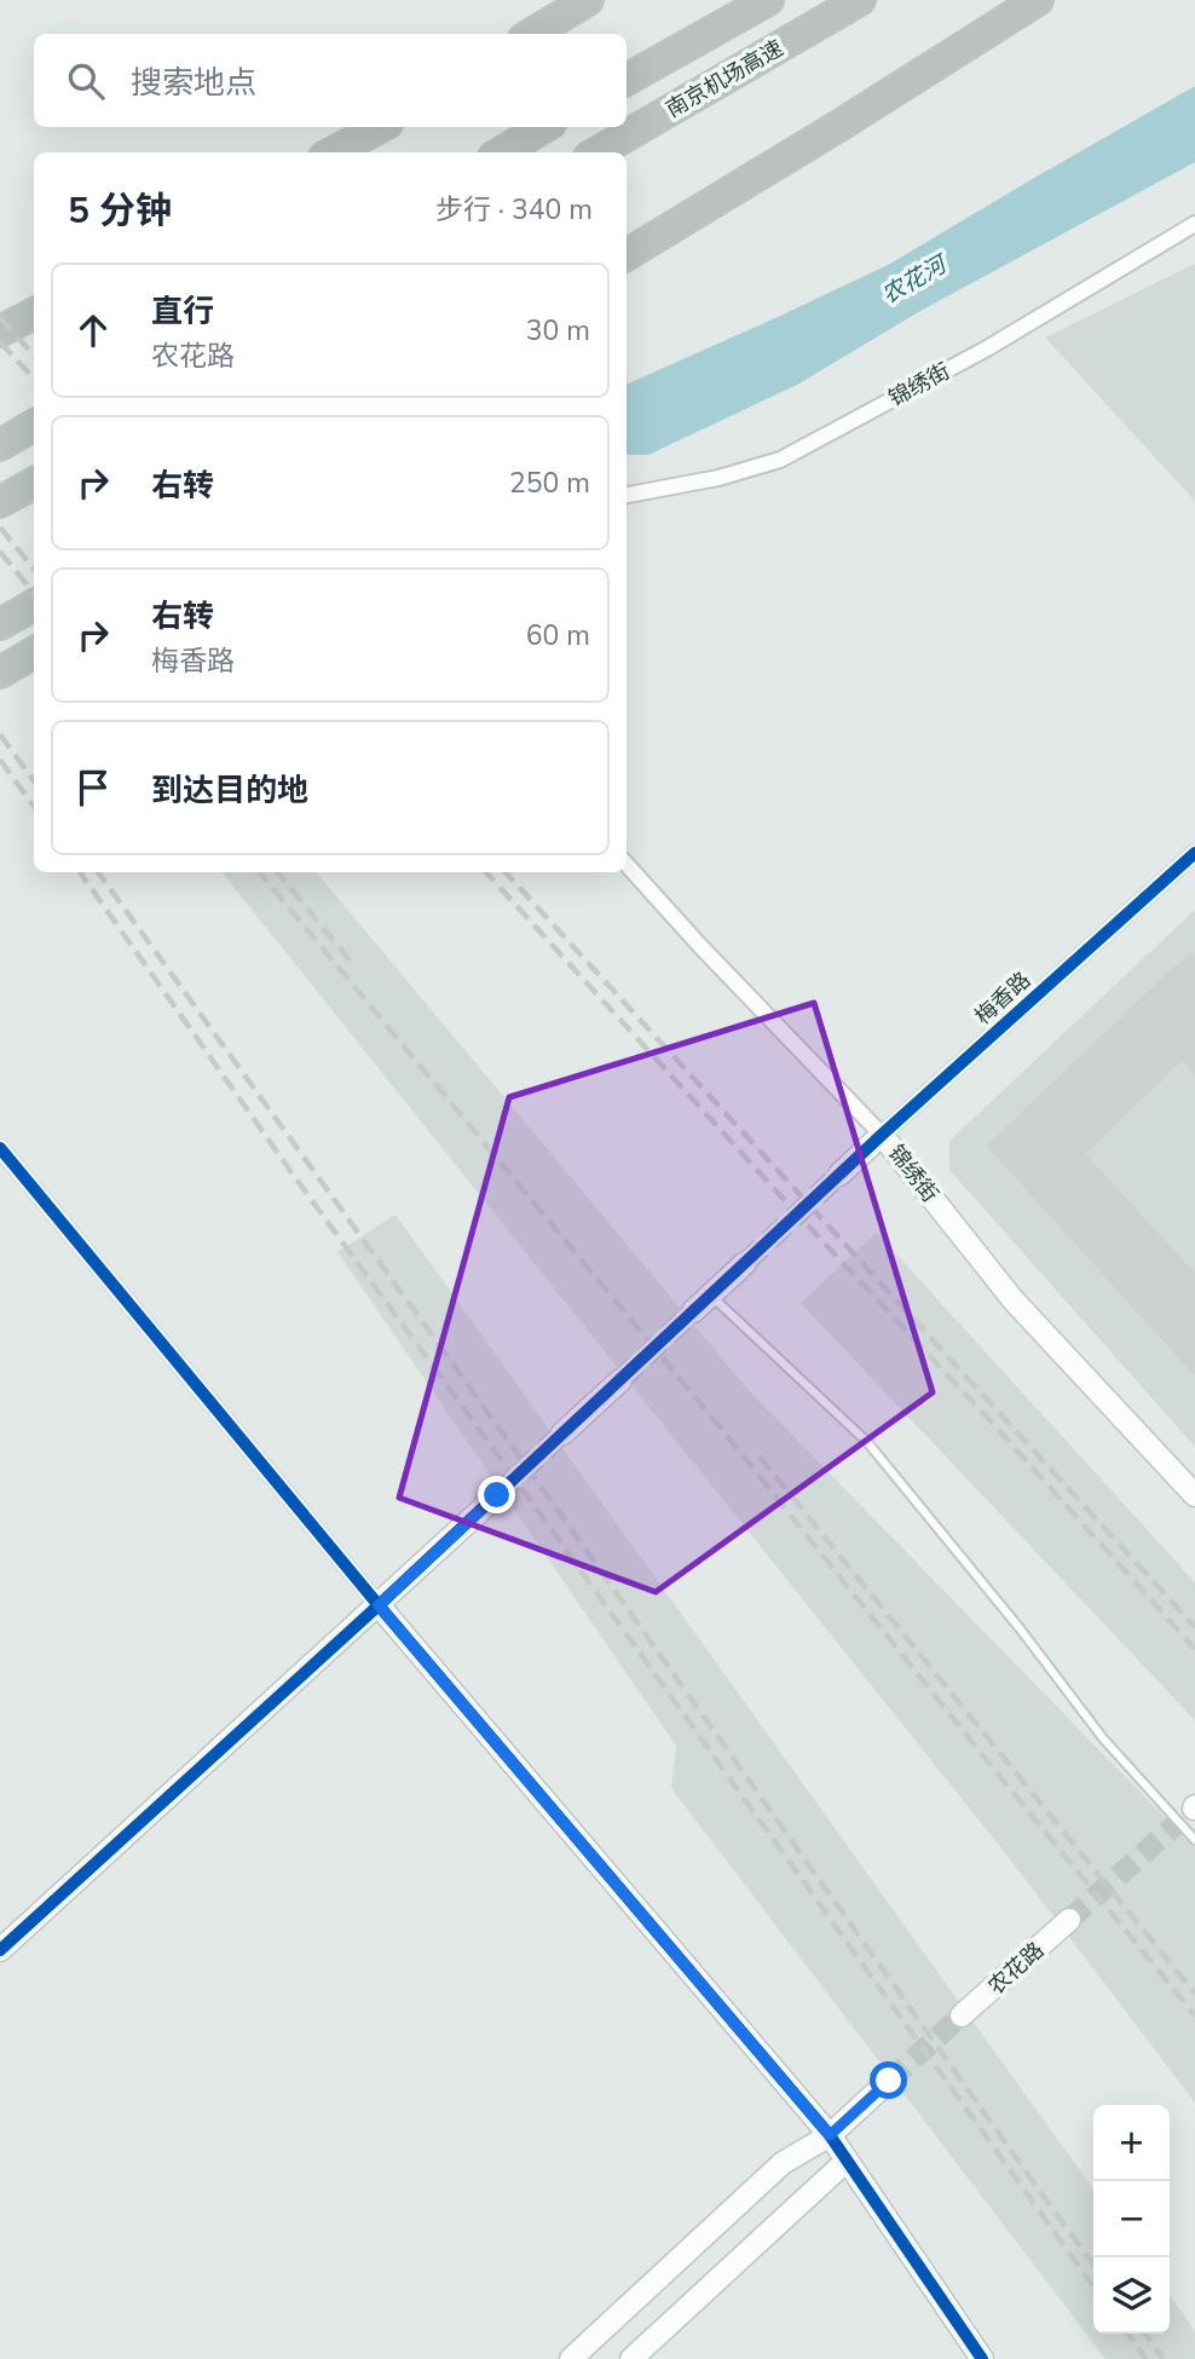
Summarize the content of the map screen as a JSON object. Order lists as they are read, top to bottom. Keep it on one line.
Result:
{"streets":{"highway":["南京机场高速"],"street":["锦绣街","梅香路","农花路"]},"crossings":[["锦绣街","梅香路"]],"water":["农花河"],"page":{"search":"搜索地点","heading":["5 分钟","步行 · 340 m"],"list":[["直行","农花路","30 m"],["右转","250 m"],["右转","梅香路","60 m"],"到达目的地"],"map_buttons":["+","−"]}}
